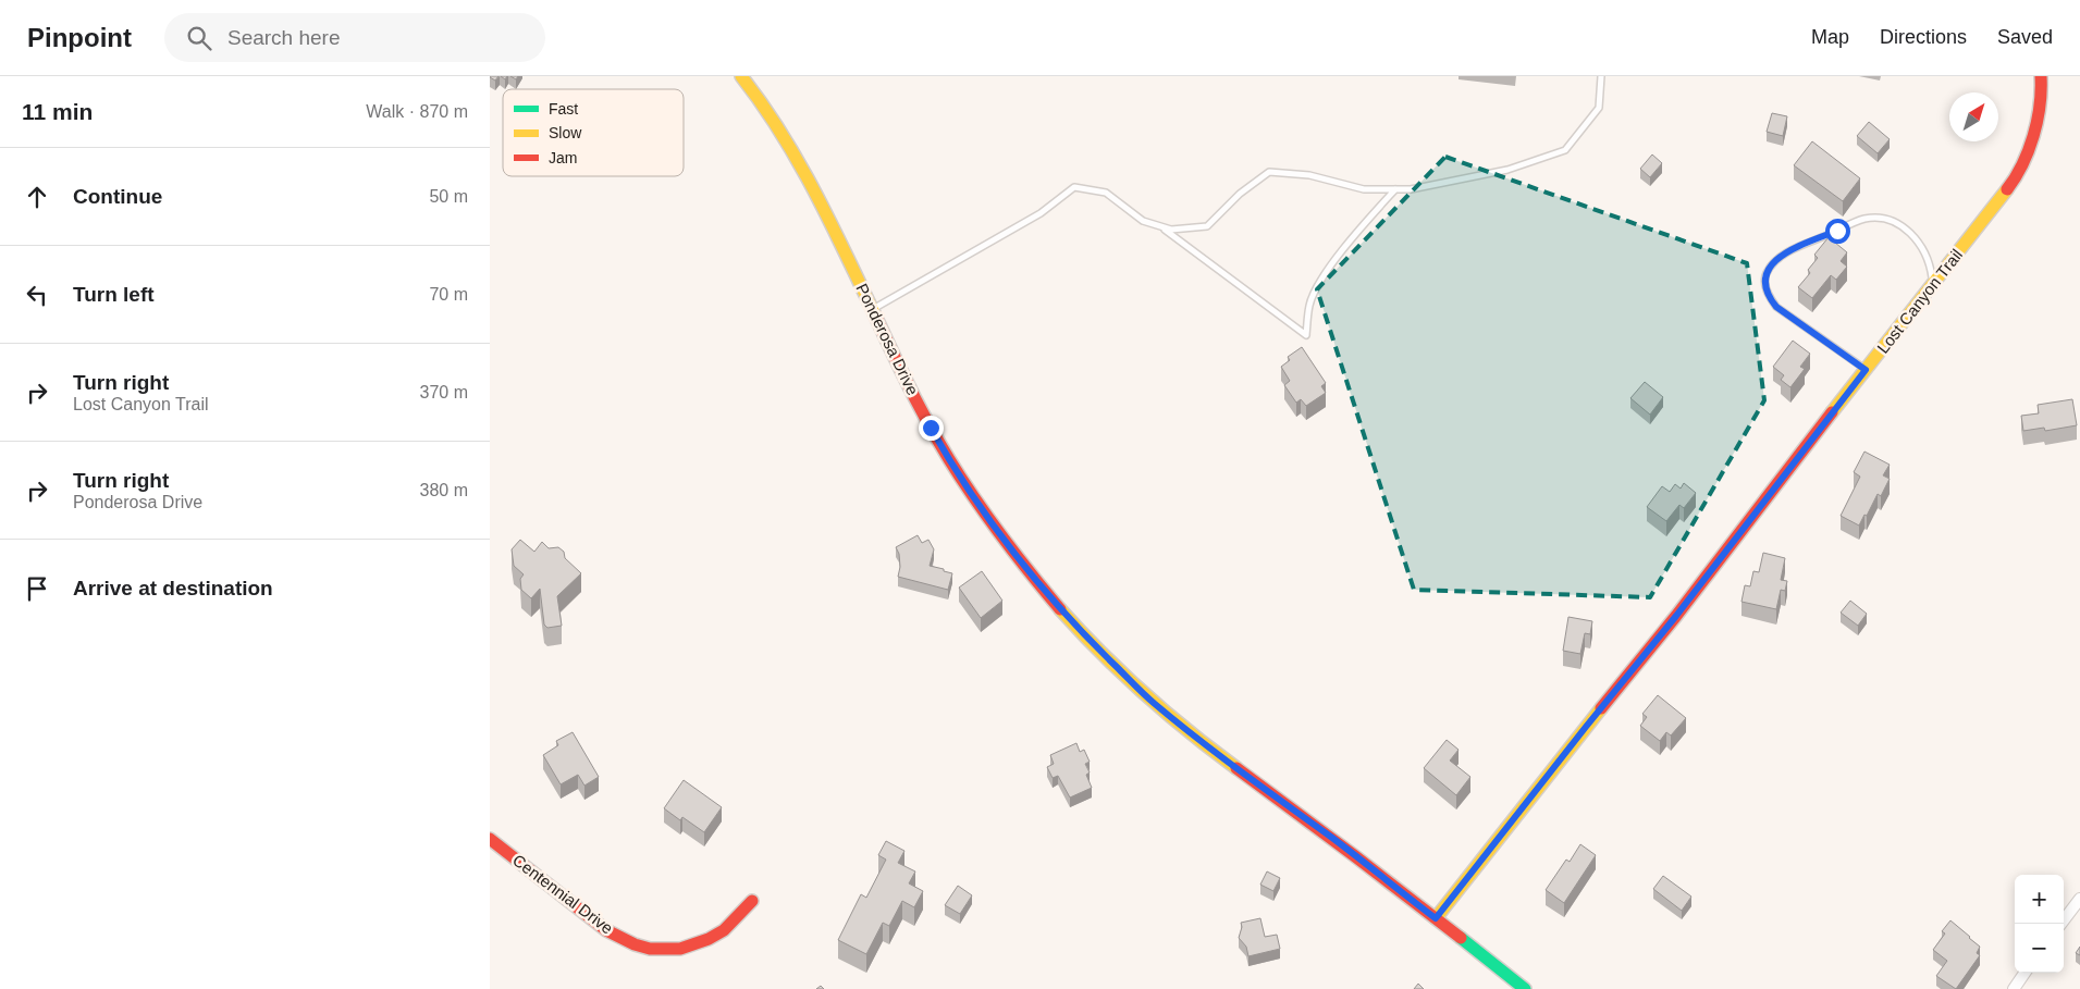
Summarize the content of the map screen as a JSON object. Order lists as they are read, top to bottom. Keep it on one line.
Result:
{"streets":{"street":["Lost Canyon Trail","Ponderosa Drive","Centennial Drive"]},"crossings":[["Lost Canyon Trail","Ponderosa Drive"]],"legend":["Fast","Slow","Jam"],"north":"top right","page":{"header":"Pinpoint","search":"Search here","nav":["Map","Directions","Saved"],"heading":["11 min","Walk · 870 m"],"list":[["Continue","50 m"],["Turn left","70 m"],["Turn right","Lost Canyon Trail","370 m"],["Turn right","Ponderosa Drive","380 m"],"Arrive at destination"],"map_buttons":["+","−"]}}
